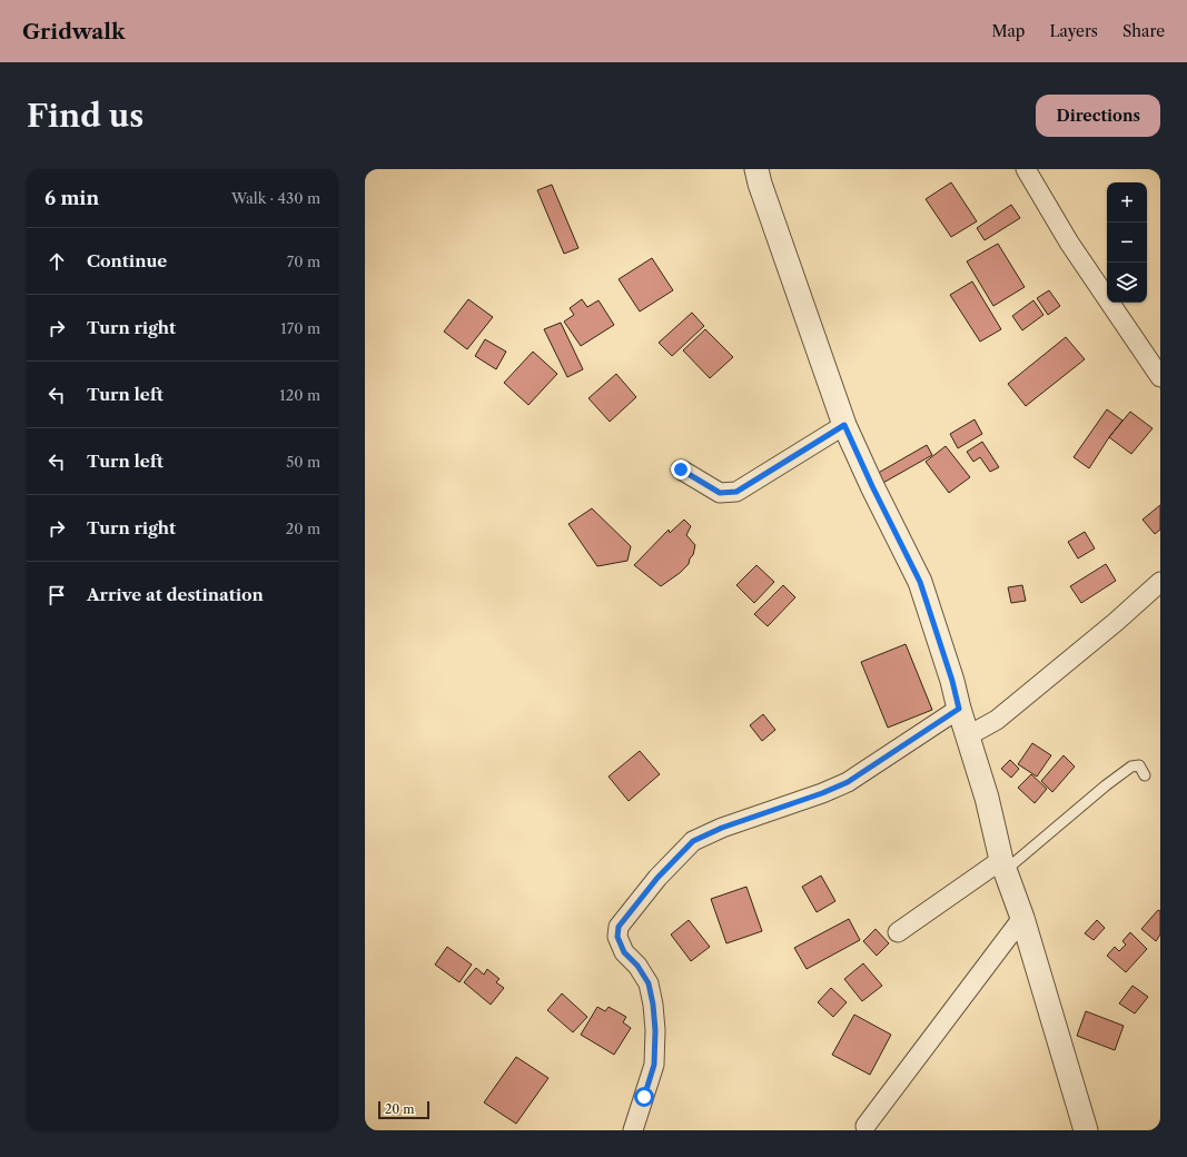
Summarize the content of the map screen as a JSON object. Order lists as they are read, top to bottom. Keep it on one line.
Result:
{"scale_bar":"20 m","page":{"header":"Gridwalk","nav":["Map","Layers","Share"],"buttons":"Directions","title":"Find us","heading":["6 min","Walk · 430 m"],"map_buttons":["+","−"],"list":[["Continue","70 m"],["Turn right","170 m"],["Turn left","120 m"],["Turn left","50 m"],["Turn right","20 m"],"Arrive at destination"],"scale":"20 m"}}
